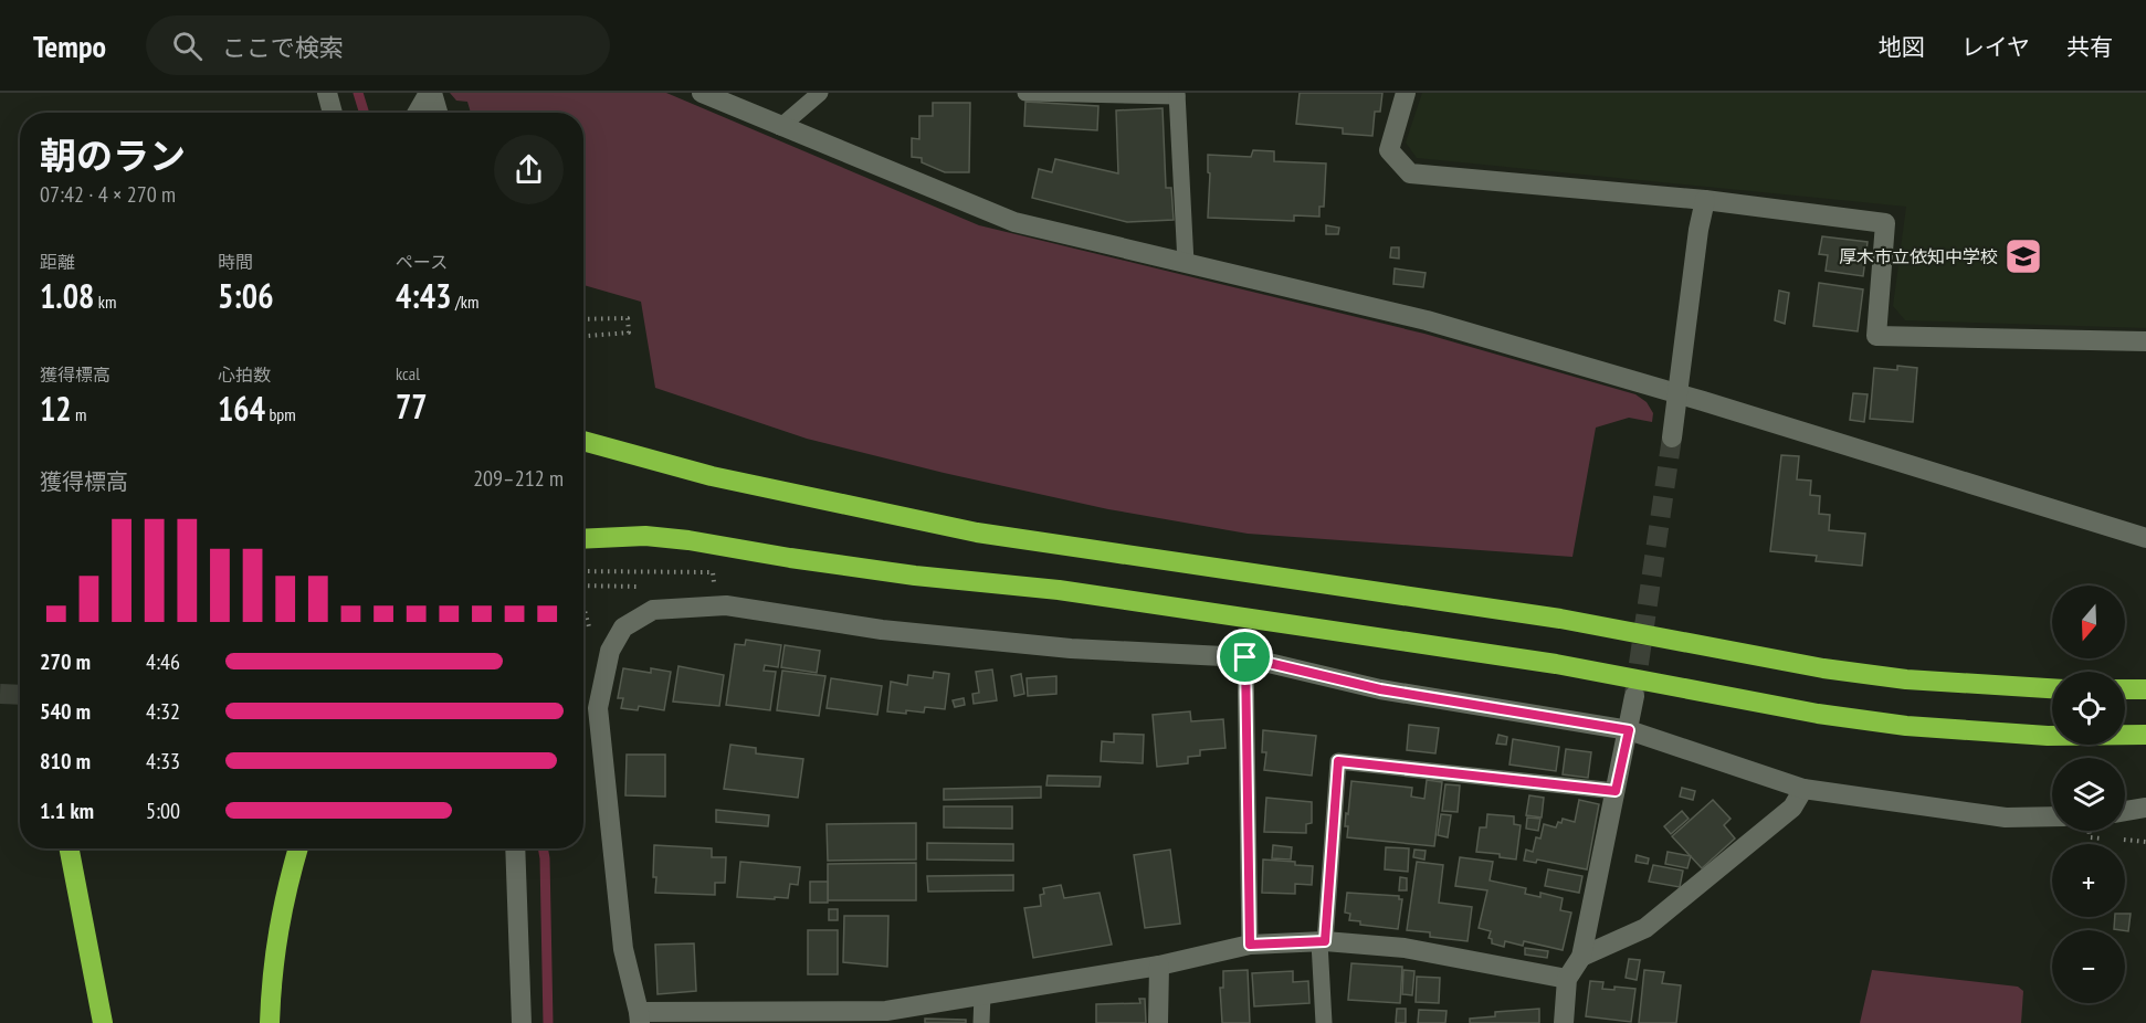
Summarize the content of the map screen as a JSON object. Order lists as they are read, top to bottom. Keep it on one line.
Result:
{"places":{"school or university":["厚木市立依知中学校"]},"north":"bottom","page":{"header":"Tempo","search":"ここで検索","nav":["地図","レイヤ","共有"],"heading":["朝のラン","07:42 · 4 × 270 m"],"stats":[["距離","1.08 km"],["時間","5:06"],["ペース","4:43 /km"],["獲得標高","12 m"],["心拍数","164 bpm"],["kcal","77"]],"chart":["獲得標高","209–212 m"],"map_buttons":["+","−"],"list":[{"name":"270 m","note":"4:46"},{"name":"540 m","note":"4:32"},{"name":"810 m","note":"4:33"},{"name":"1.1 km","note":"5:00"}]}}
